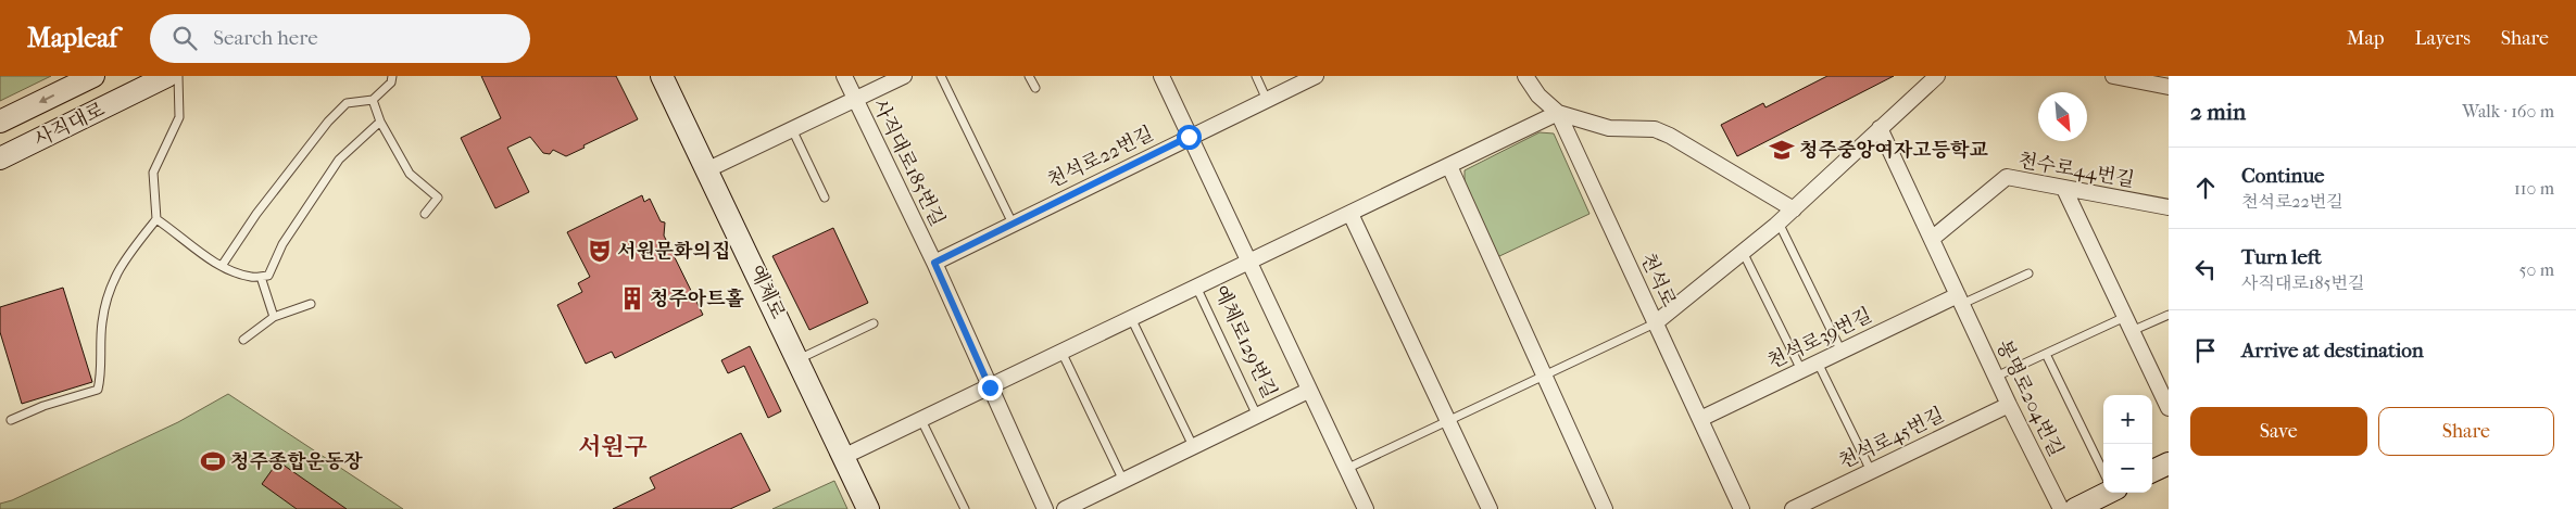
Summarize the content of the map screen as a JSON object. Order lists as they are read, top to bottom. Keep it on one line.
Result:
{"streets":{"street":["사직대로","천석로22번길","사직대로185번길","천수로44번길","천석로","예체로","천석로39번길","예체로129번길","봉명로204번길","천석로45번길"]},"crossings":[["천석로22번길","사직대로185번길"],["사직대로185번길","예체로129번길"],["천수로44번길","봉명로204번길"],["천석로","천석로39번길"],["천석로","예체로129번길"],["예체로","예체로129번길"],["천석로39번길","봉명로204번길"],["봉명로204번길","천석로45번길"]],"districts":["서원구"],"places":{"school or university":["청주중앙여자고등학교"],"theatre":["서원문화의집"],"building":["청주아트홀"],"sports":["청주종합운동장"]},"north":"bottom right","page":{"header":"Mapleaf","search":"Search here","nav":["Map","Layers","Share"],"heading":["2 min","Walk · 160 m"],"list":[["Continue","천석로22번길","110 m"],["Turn left","사직대로185번길","50 m"],"Arrive at destination"],"buttons":["Save","Share"],"map_buttons":["+","−"]}}
